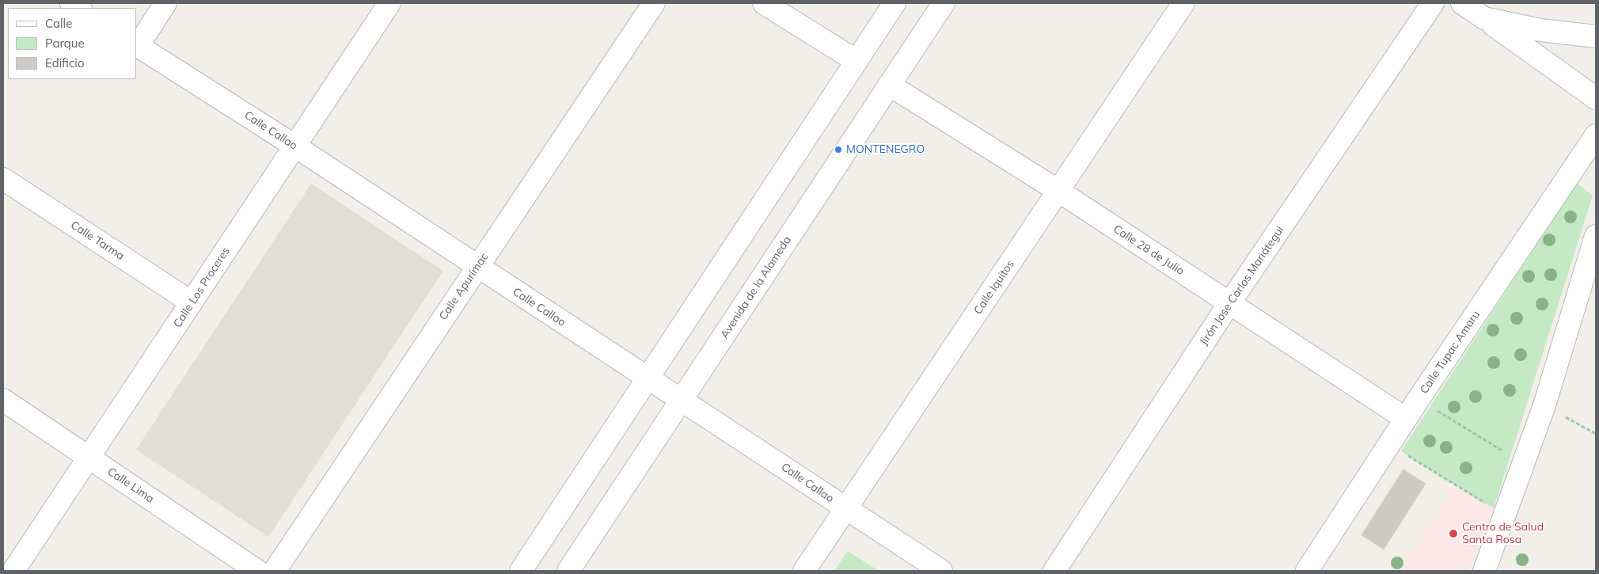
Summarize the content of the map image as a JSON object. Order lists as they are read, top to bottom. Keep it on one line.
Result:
{"streets":{"street":["Calle Callao","Calle Tarma","Calle 28 de Julio","Jirón Jose Carlos Mariátegui","Calle Apurímac","Calle Los Proceres","Avenida de la Alameda","Calle Iquitos","Calle Tupac Amaru","Calle Lima"]},"crossings":[["Calle Callao","Calle Apurímac"],["Calle Callao","Calle Los Proceres"],["Calle Callao","Avenida de la Alameda"],["Calle Callao","Calle Iquitos"],["Calle Tarma","Calle Los Proceres"],["Calle 28 de Julio","Jirón Jose Carlos Mariátegui"],["Calle 28 de Julio","Avenida de la Alameda"],["Calle 28 de Julio","Calle Iquitos"],["Calle 28 de Julio","Calle Tupac Amaru"],["Calle Los Proceres","Calle Lima"]],"places":["MONTENEGRO","Centro de Salud Santa Rosa"],"legend":["Calle","Parque","Edificio"]}
